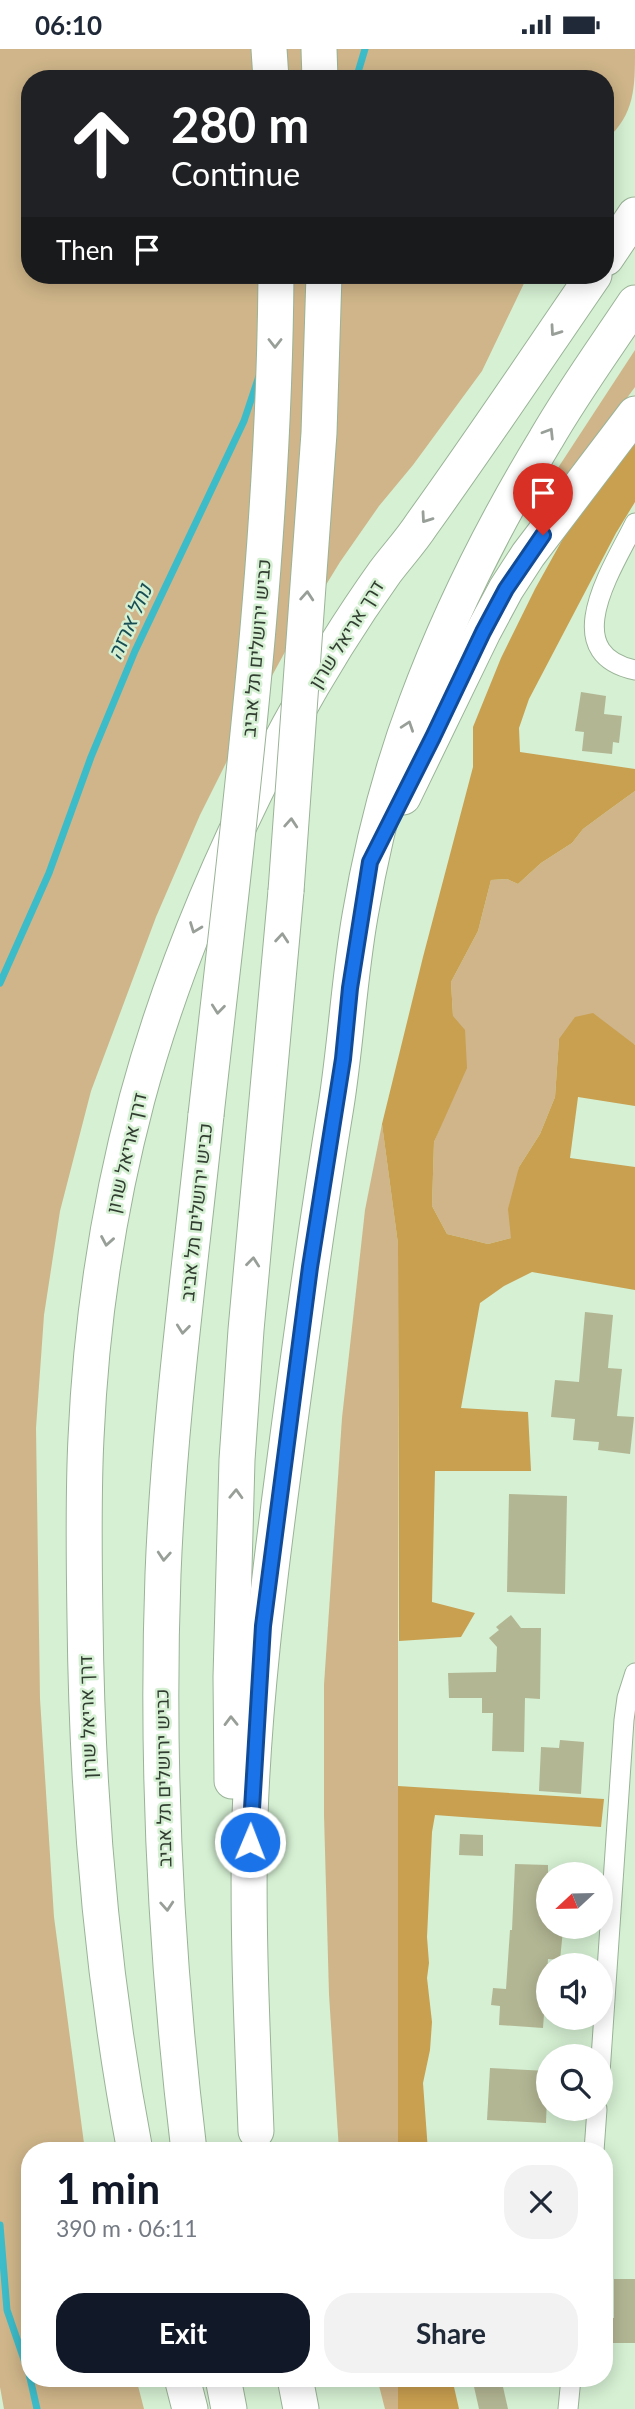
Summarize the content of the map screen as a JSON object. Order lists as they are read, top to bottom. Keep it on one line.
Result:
{"streets":{"highway":["דרך אריאל שרון","כביש ירושלים תל אביב"]},"water":["נחל ארזה"],"north":"left","page":{"status":"06:10","turn":["280 m","Continue"],"then":"Then","heading":["1 min","390 m · 06:11"],"buttons":["Exit","Share"]}}
